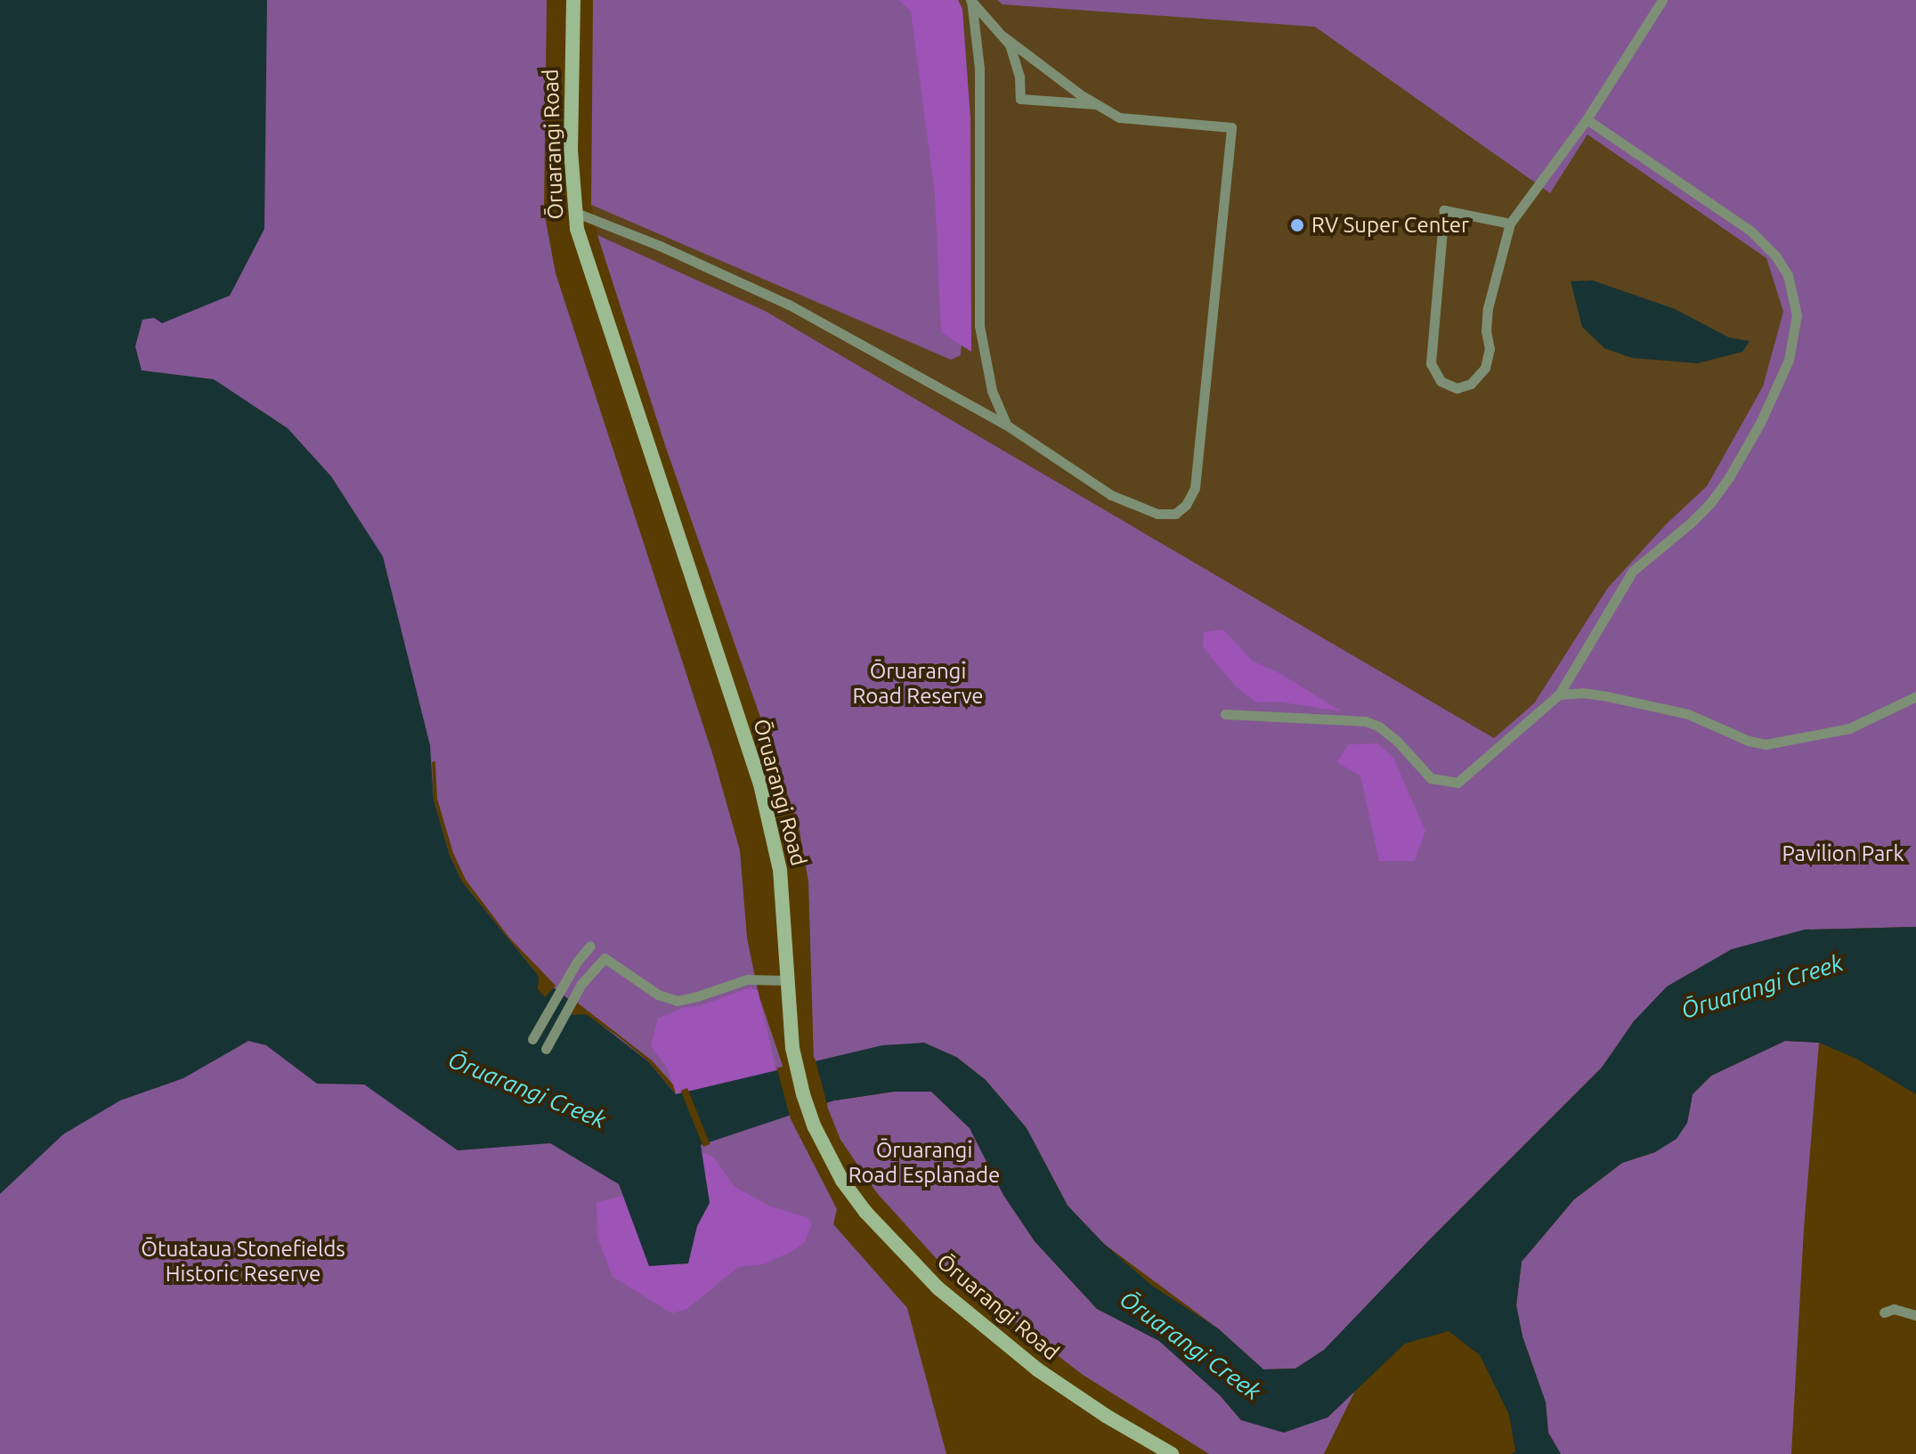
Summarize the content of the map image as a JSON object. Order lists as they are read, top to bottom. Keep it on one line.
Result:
{"streets":{"street":["Ōruarangi Road"]},"water":["Ōruarangi Creek"],"parks":["Ōruarangi Road Reserve","Pavilion Park","Ōruarangi Road Esplanade","Ōtuataua Stonefields Historic Reserve"],"places":["RV Super Center"]}
